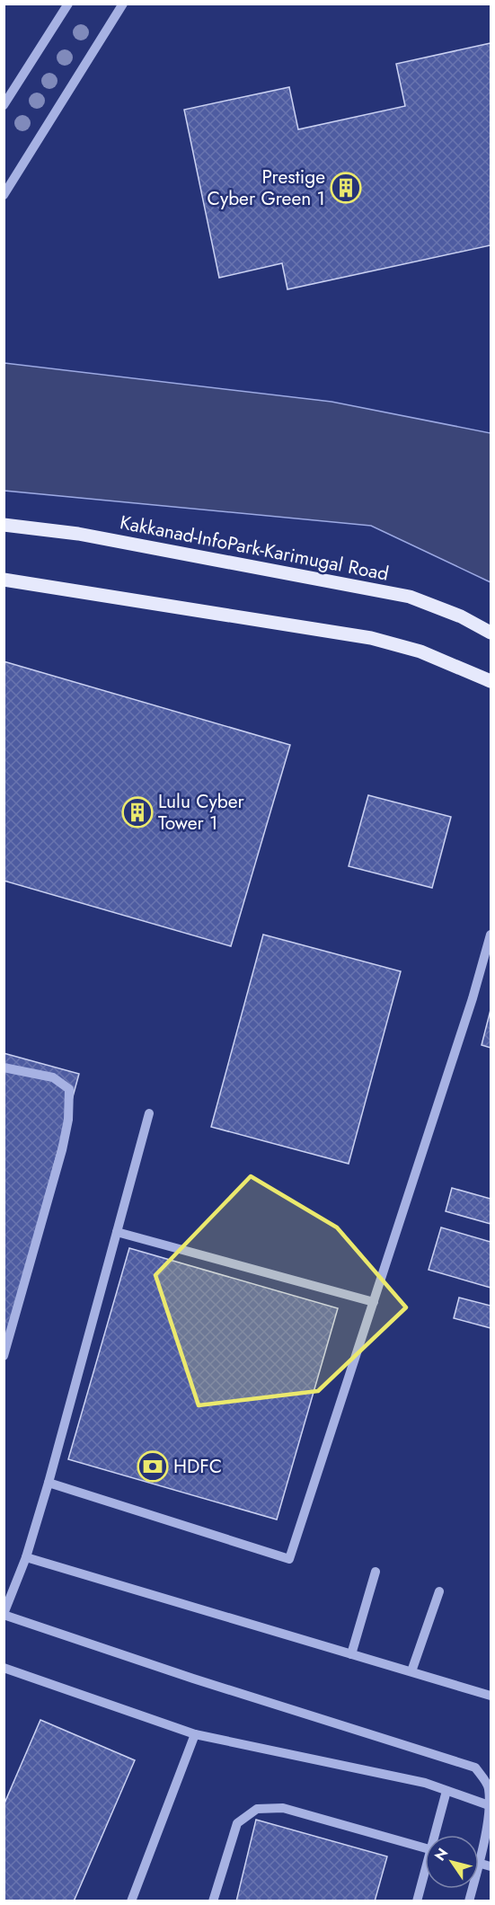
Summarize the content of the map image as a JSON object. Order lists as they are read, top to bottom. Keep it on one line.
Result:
{"streets":{"main road":["Kakkanad-InfoPark-Karimugal Road"]},"places":{"building":["Prestige Cyber Green 1","Lulu Cyber Tower 1"],"bank":["HDFC"]},"north":"top left"}
